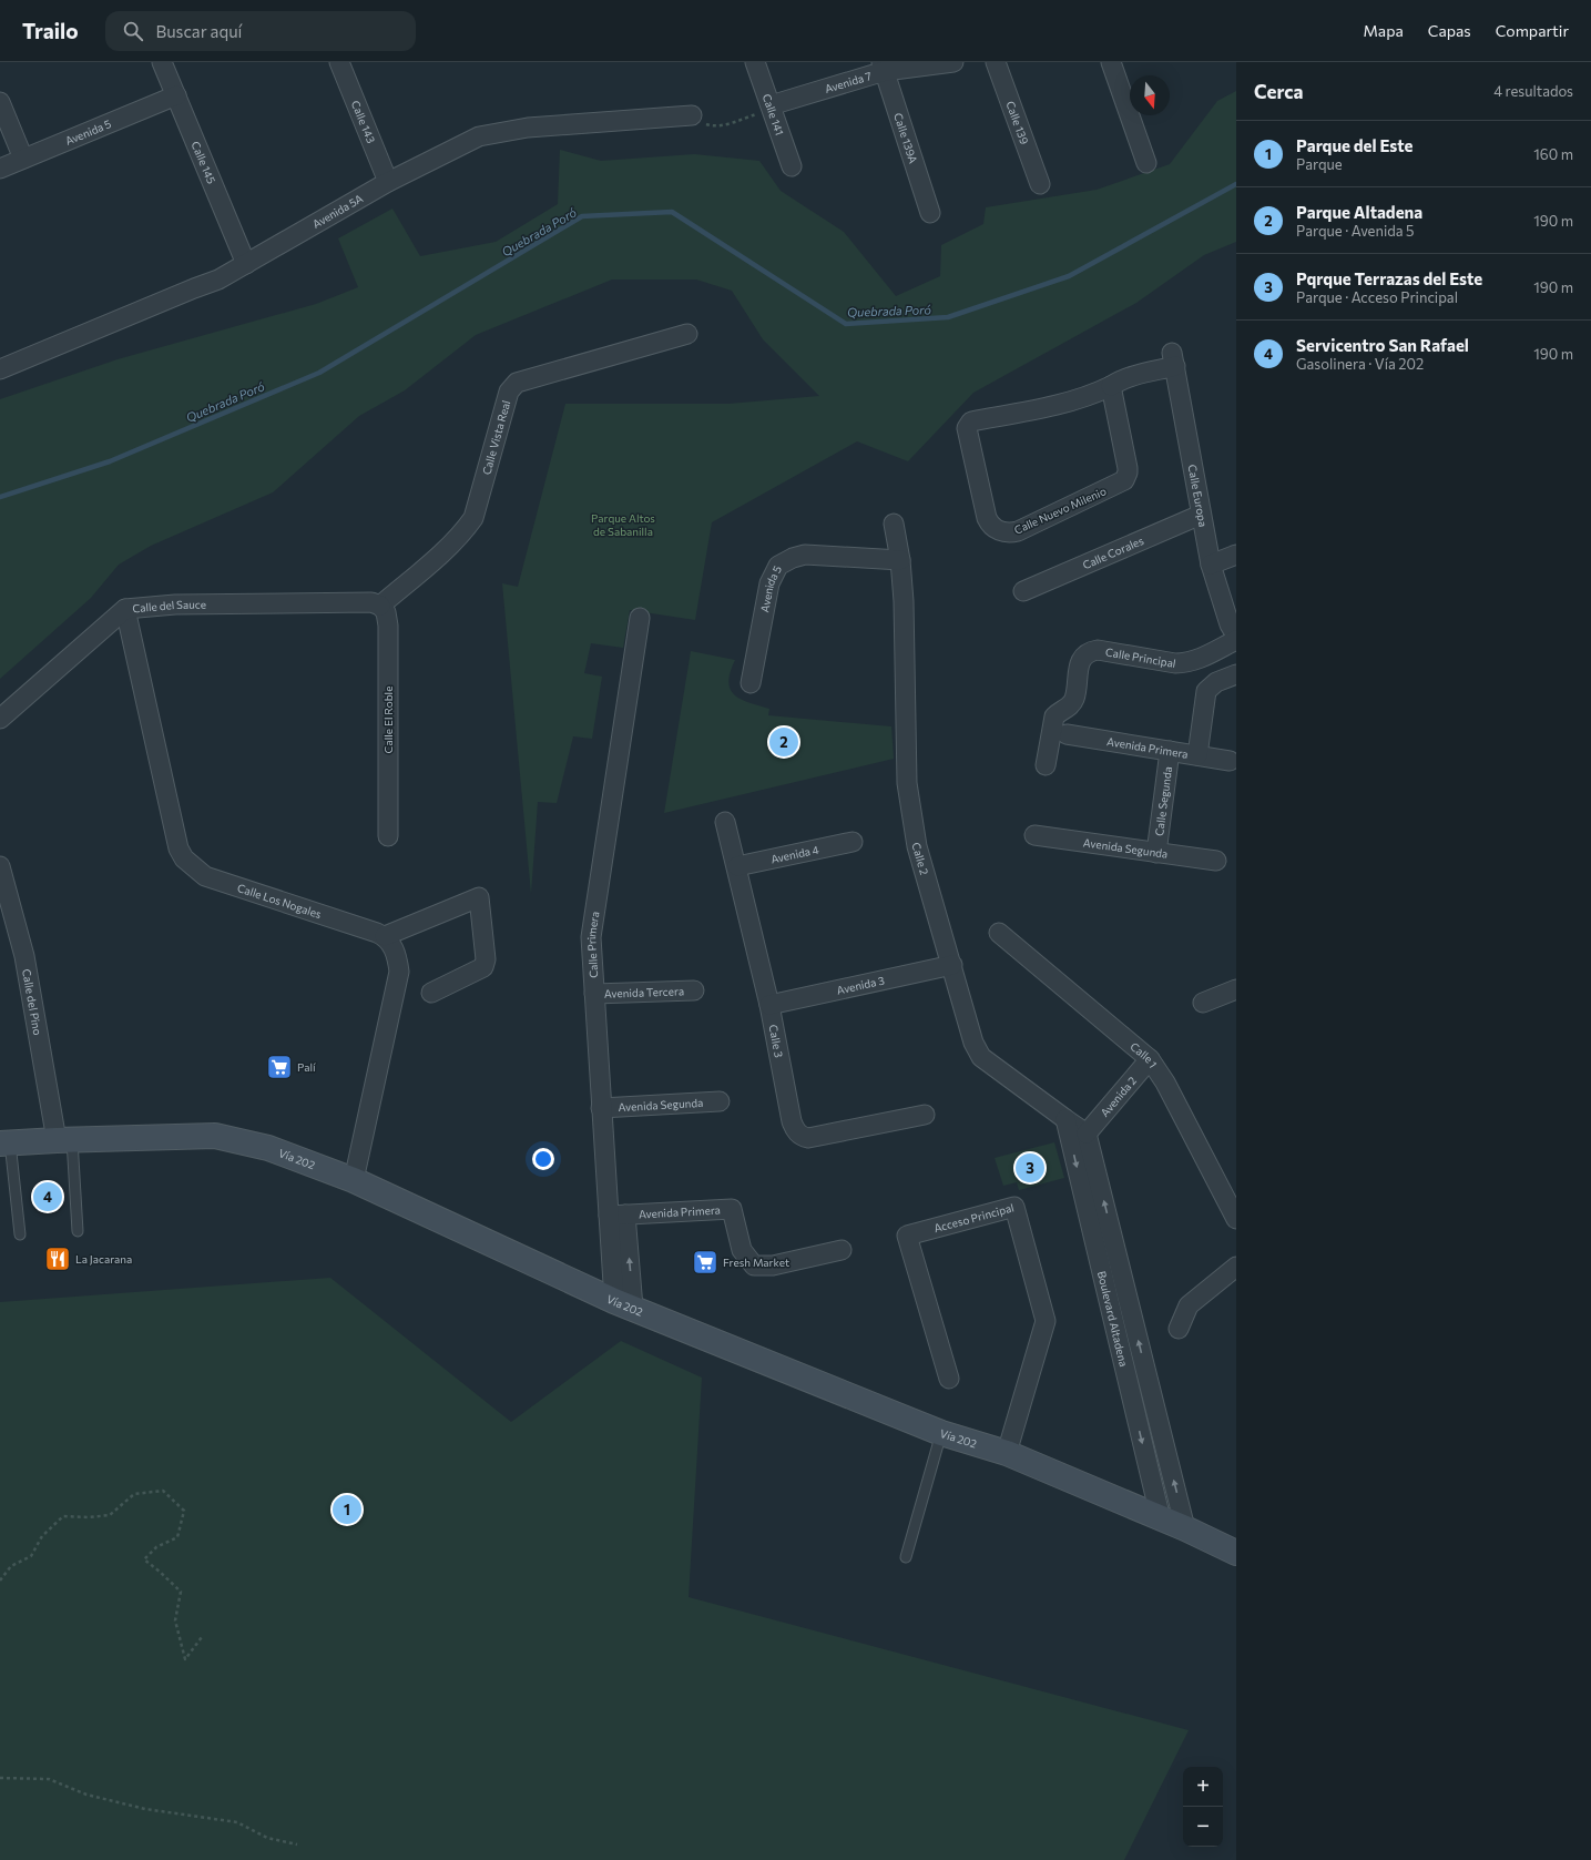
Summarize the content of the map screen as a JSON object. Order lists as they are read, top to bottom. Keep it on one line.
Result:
{"streets":{"main road":["Vía 202"],"street":["Avenida 7","Calle 141","Calle 143","Calle 139","Avenida 5","Calle 139A","Calle 145","Avenida 5A","Calle Vista Real","Calle Europa","Calle Nuevo Milenio","Calle Corales","Calle del Sauce","Calle Principal","Calle El Roble","Avenida Primera","Calle Segunda","Avenida Segunda","Avenida 4","Calle 2","Calle Los Nogales","Calle Primera","Avenida 3","Avenida Tercera","Calle del Pino","Calle 3","Calle 1","Avenida 2","Acceso Principal","Boulevard Altadena"]},"crossings":[["Avenida 7","Calle 141"],["Avenida 7","Calle 139A"],["Calle 143","Avenida 5A"],["Avenida 5","Calle 145"],["Avenida 5","Calle 2"],["Calle 145","Avenida 5A"],["Calle Vista Real","Calle del Sauce"],["Calle Vista Real","Calle El Roble"],["Calle Europa","Calle Nuevo Milenio"],["Calle Europa","Calle Corales"],["Calle del Sauce","Calle El Roble"],["Calle del Sauce","Calle Los Nogales"],["Avenida Primera","Calle Segunda"],["Avenida Primera","Calle Primera"],["Calle Segunda","Avenida Segunda"],["Avenida Segunda","Calle Primera"],["Avenida 4","Calle 3"],["Calle 2","Avenida 3"],["Calle 2","Avenida 2"],["Calle 2","Boulevard Altadena"],["Calle Primera","Avenida Tercera"],["Calle Primera","Vía 202"],["Avenida 3","Calle 3"],["Calle del Pino","Vía 202"],["Calle 1","Avenida 2"],["Avenida 2","Boulevard Altadena"],["Vía 202","Acceso Principal"],["Vía 202","Boulevard Altadena"]],"water":["Quebrada Poró"],"parks":["Parque Altos de Sabanilla"],"places":{"supermarket":["Palí","Fresh Market"],"restaurant":["La Jacarana"]},"north":"bottom","page":{"header":"Trailo","search":"Buscar aquí","nav":["Mapa","Capas","Compartir"],"heading":["Cerca","4 resultados"],"list":[{"mark":"1","name":"Parque del Este","note":"Parque","value":"160 m"},{"mark":"2","name":"Parque Altadena","note":"Parque · Avenida 5","value":"190 m"},{"mark":"3","name":"Pqrque Terrazas del Este","note":"Parque · Acceso Principal","value":"190 m"},{"mark":"4","name":"Servicentro San Rafael","note":"Gasolinera · Vía 202","value":"190 m"}],"pins":["2","3","4","1"],"map_buttons":["+","−"]}}
